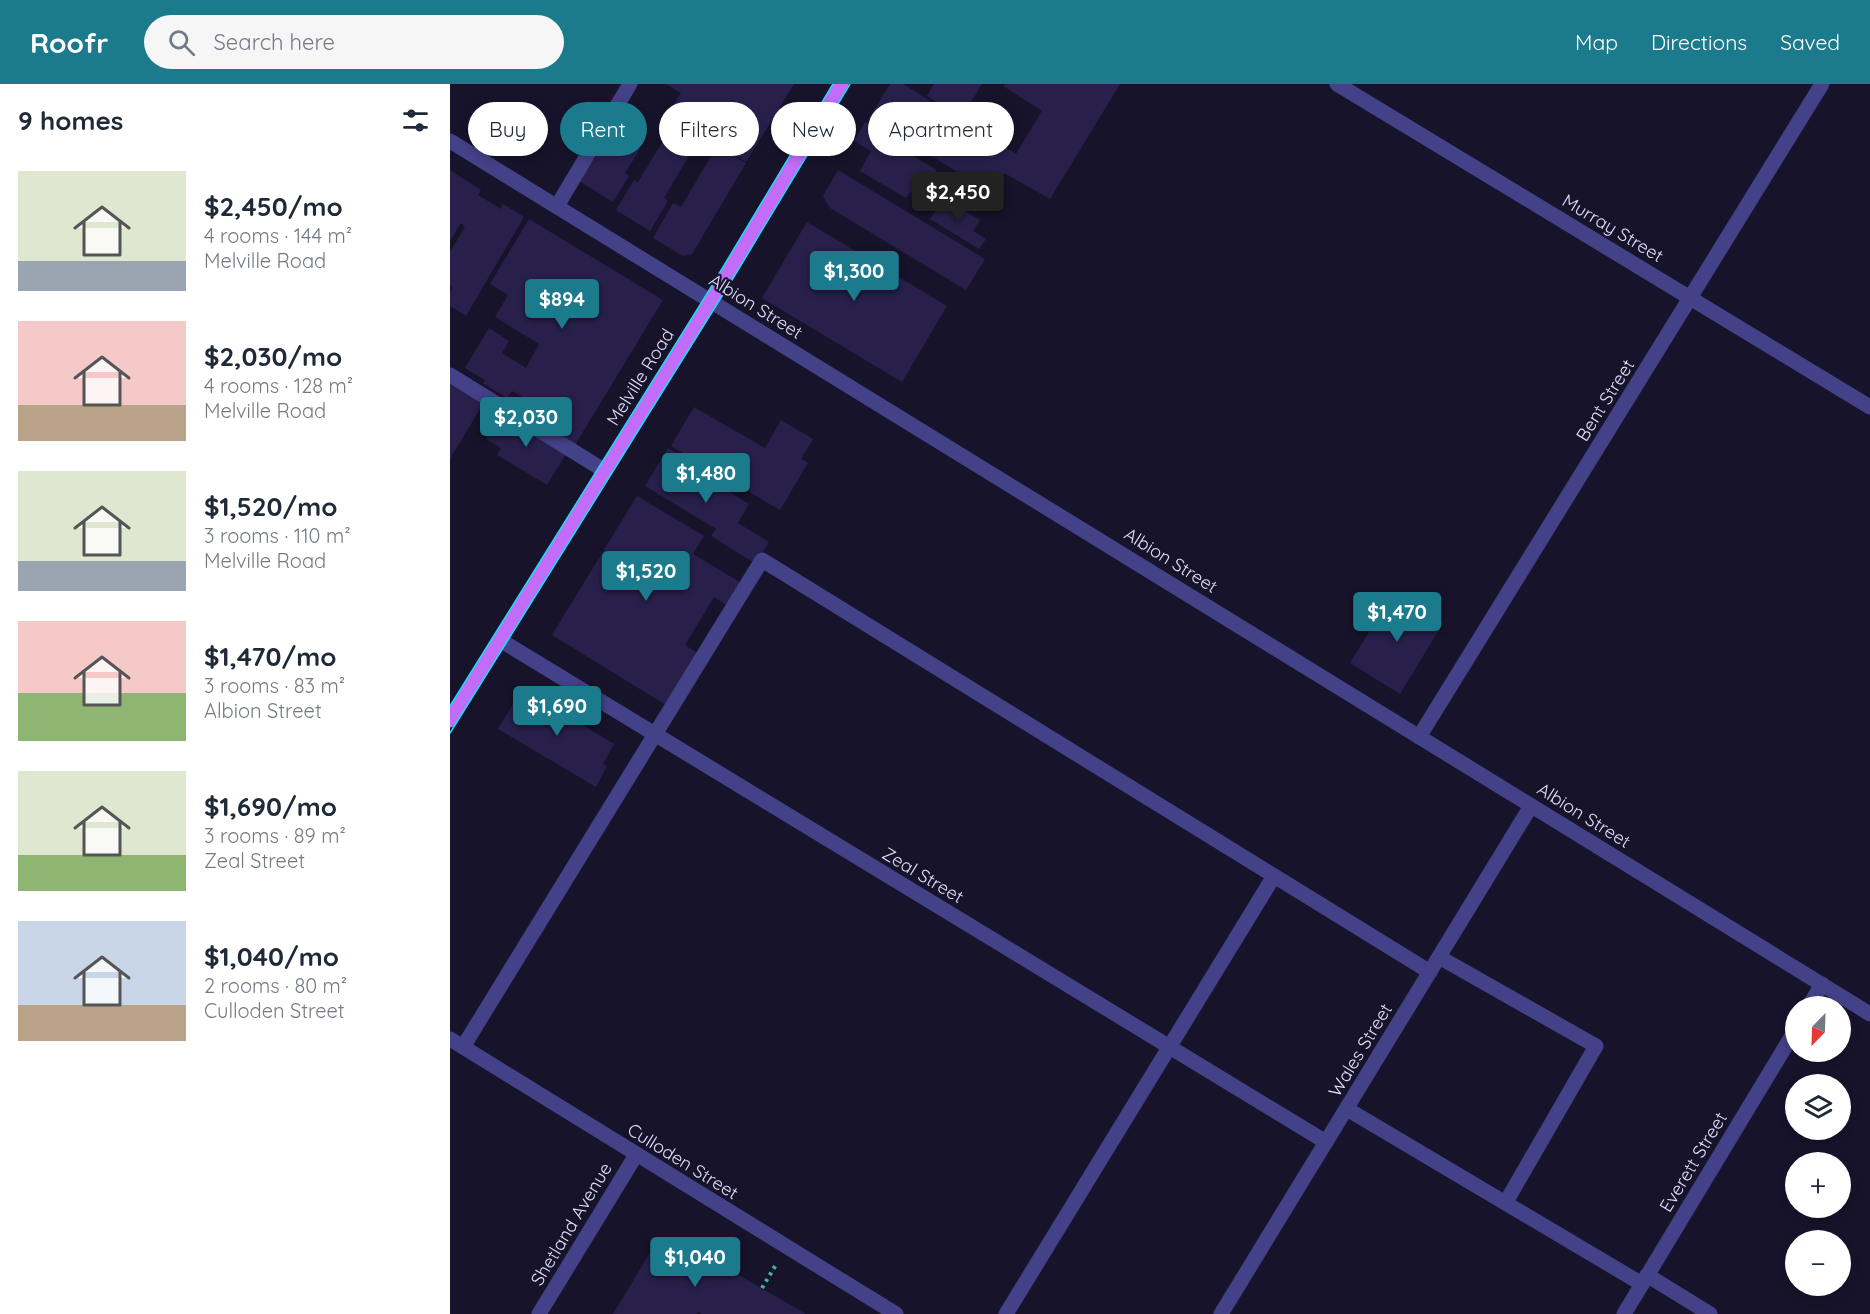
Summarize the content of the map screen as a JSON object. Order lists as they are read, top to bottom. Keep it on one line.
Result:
{"streets":{"main road":["Melville Road"],"street":["Murray Street","Albion Street","Bent Street","Zeal Street","Wales Street","Culloden Street","Everett Street","Shetland Avenue"]},"crossings":[["Murray Street","Bent Street"],["Albion Street","Melville Road"],["Albion Street","Bent Street"],["Albion Street","Wales Street"],["Melville Road","Zeal Street"],["Zeal Street","Wales Street"],["Culloden Street","Shetland Avenue"]],"north":"bottom left","page":{"header":"Roofr","search":"Search here","nav":["Map","Directions","Saved"],"heading":"9 homes","chip":["Buy","Rent","Filters","New","Apartment"],"list":[{"name":"$2,450/mo","note":"4 rooms · 144 m² · Melville Road"},{"name":"$2,030/mo","note":"4 rooms · 128 m² · Melville Road"},{"name":"$1,520/mo","note":"3 rooms · 110 m² · Melville Road"},{"name":"$1,470/mo","note":"3 rooms · 83 m² · Albion Street"},{"name":"$1,690/mo","note":"3 rooms · 89 m² · Zeal Street"},{"name":"$1,040/mo","note":"2 rooms · 80 m² · Culloden Street"}],"price":["$2,450","$1,300","$894","$2,030","$1,480","$1,520","$1,470","$1,690","$1,040"],"map_buttons":["+","−"]}}
